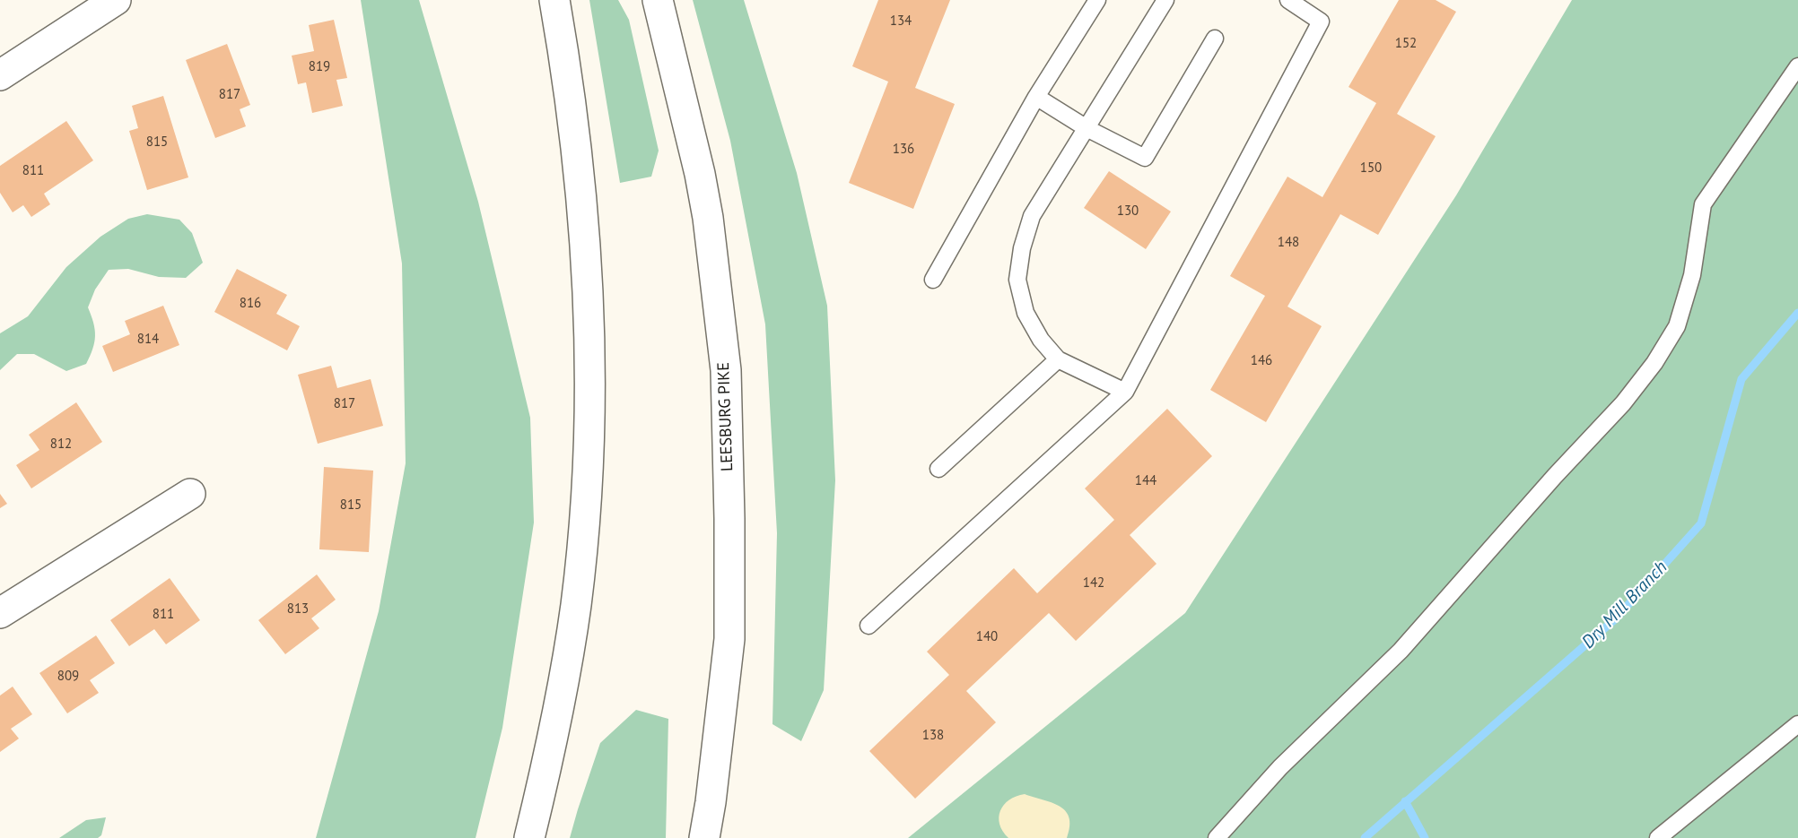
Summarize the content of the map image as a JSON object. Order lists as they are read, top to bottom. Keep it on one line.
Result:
{"streets":{"main road":["LEESBURG PIKE"]},"water":["Dry Mill Branch"],"house_numbers":["134","152","819","817","815","136","150","811","130","148","816","814","146","817","812","144","815","142","813","811","140","809","138"]}
